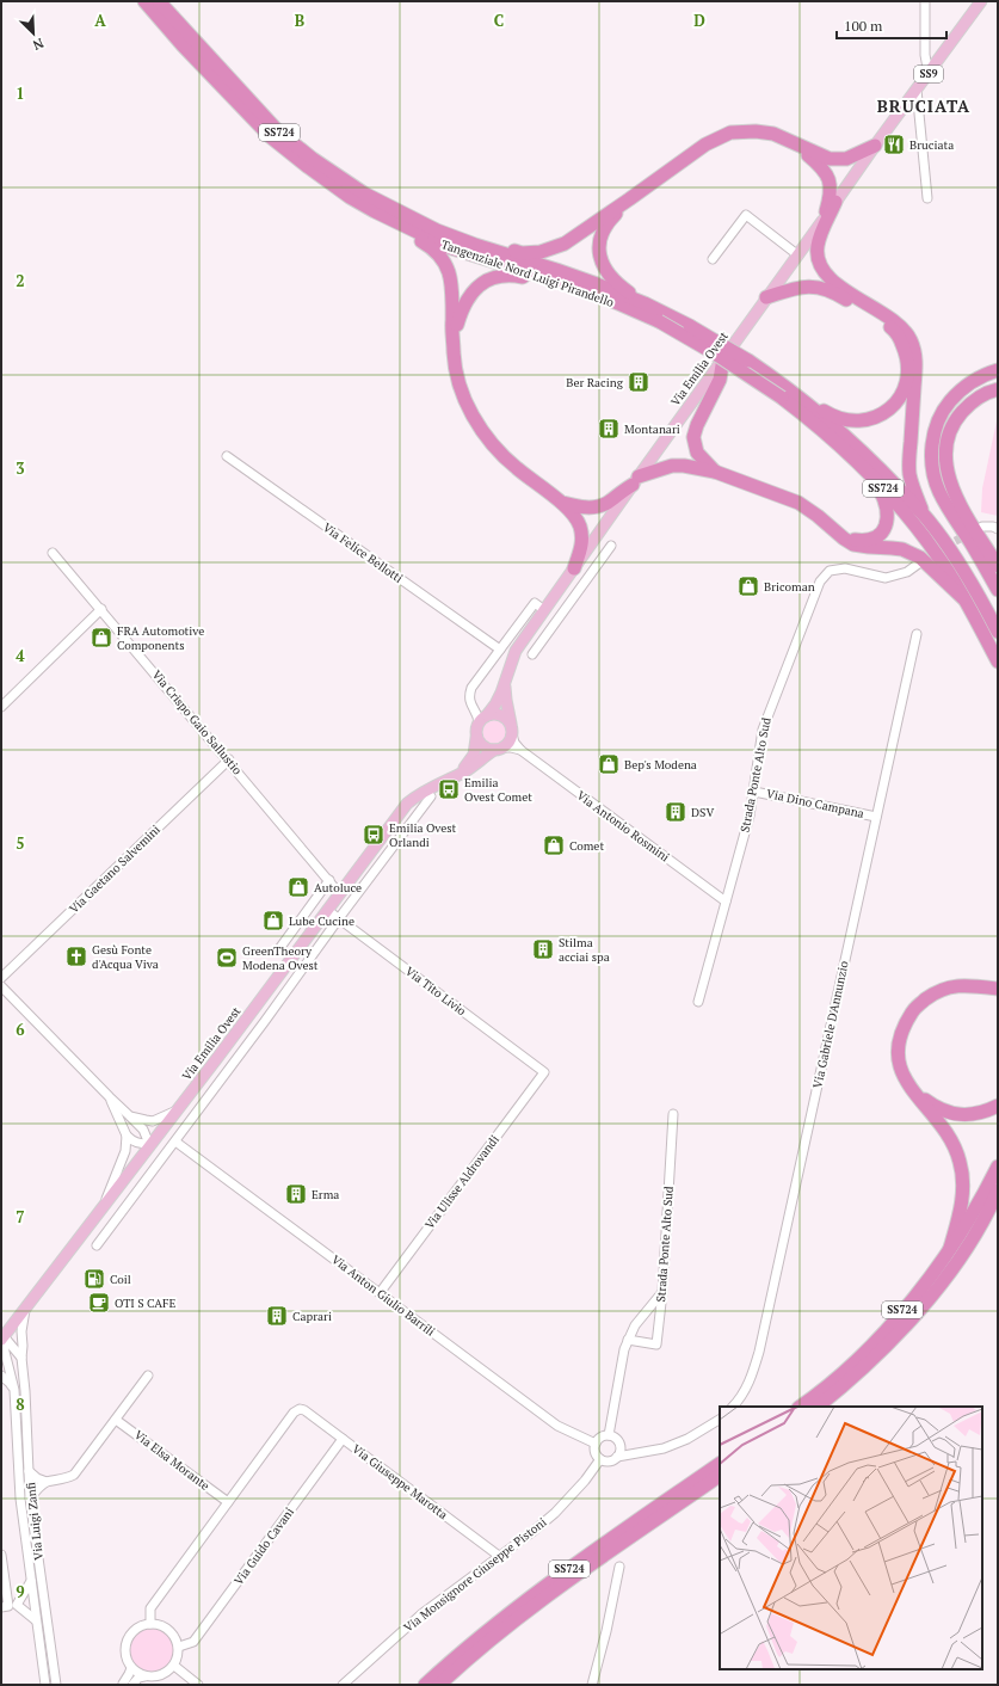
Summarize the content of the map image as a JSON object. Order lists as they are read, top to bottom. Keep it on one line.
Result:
{"streets":{"highway":["SS724","Tangenziale Nord Luigi Pirandello"],"main road":["SS9","Via Emilia Ovest"],"street":["Via Felice Bellotti","Via Crispo Gaio Sallustio","Strada Ponte Alto Sud","Via Dino Campana","Via Antonio Rosmini","Via Gaetano Salvemini","Via Tito Livio","Via Gabriele D'Annunzio","Via Ulisse Aldrovandi","Via Anton Giulio Barrili","Via Elsa Morante","Via Giuseppe Marotta","Via Luigi Zanfi","Via Guido Cavani","Via Monsignore Giuseppe Pistoni"]},"crossings":[["SS724","Tangenziale Nord Luigi Pirandello"],["Via Emilia Ovest","Via Crispo Gaio Sallustio"],["Via Emilia Ovest","Via Tito Livio"],["Via Emilia Ovest","Via Luigi Zanfi"],["Via Crispo Gaio Sallustio","Via Gaetano Salvemini"],["Strada Ponte Alto Sud","Via Dino Campana"],["Strada Ponte Alto Sud","Via Antonio Rosmini"],["Via Dino Campana","Via Gabriele D'Annunzio"],["Via Tito Livio","Via Ulisse Aldrovandi"],["Via Ulisse Aldrovandi","Via Anton Giulio Barrili"],["Via Anton Giulio Barrili","Via Monsignore Giuseppe Pistoni"],["Via Elsa Morante","Via Giuseppe Marotta"],["Via Giuseppe Marotta","Via Guido Cavani"],["Via Giuseppe Marotta","Via Monsignore Giuseppe Pistoni"]],"districts":["BRUCIATA"],"places":{"restaurant":["Bruciata"],"building":["Ber Racing","Montanari","DSV","Stilma acciai spa","Erma","Caprari"],"shop":["Bricoman","FRA Automotive Components","Bep's Modena","Comet","Autoluce","Lube Cucine"],"bus stop":["Emilia Ovest Comet","Emilia Ovest Orlandi"],"church":["Gesù Fonte d'Acqua Viva"],"sports":["GreenTheory Modena Ovest"],"fuel station":["Coil"],"cafe":["OTI S CAFE"]},"scale_bar":"100 m","north":"bottom right","grid":{"columns":["A","B","C","D"],"rows":["1","2","3","4","5","6","7","8","9"]}}
